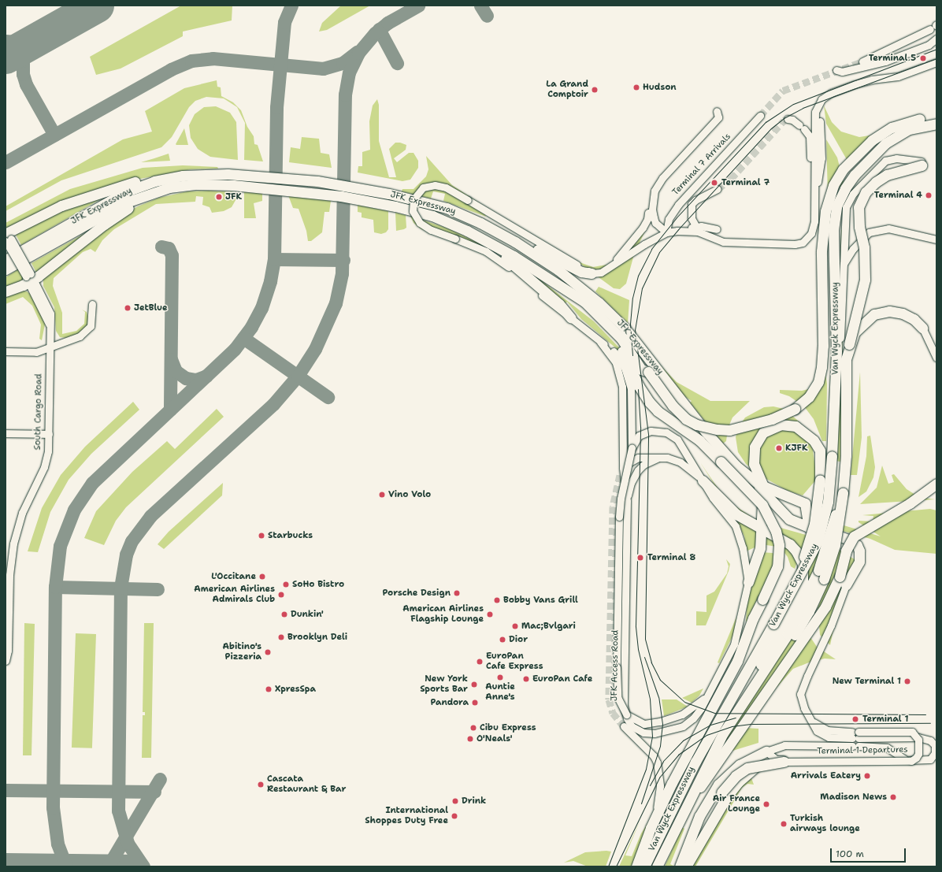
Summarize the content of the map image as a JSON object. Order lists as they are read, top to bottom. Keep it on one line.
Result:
{"streets":{"highway":["JFK Expressway","Van Wyck Expressway"],"street":["Terminal 7 Arrivals","South Cargo Road","JFK Access Road","Terminal 1 Departures"]},"places":["Terminal 5","Hudson","La Grand Comptoir","Terminal 7","Terminal 4","JFK","JetBlue","KJFK","Vino Volo","Starbucks","Terminal 8","L'Occitane","SoHo Bistro","Porsche Design","American Airlines Admirals Club","Bobby Vans Grill","Dunkin'","American Airlines Flagship Lounge","Mac;Bvlgari","Brooklyn Deli","Dior","Abitino's Pizzeria","EuroPan Cafe Express","Auntie Anne's","EuroPan Cafe","New Terminal 1","New York Sports Bar","XpresSpa","Pandora","Terminal 1","Cibu Express","O'Neals'","Arrivals Eatery","Cascata Restaurant & Bar","Madison News","Drink","Air France Lounge","International Shoppes Duty Free","Turkish airways lounge"],"scale_bar":"100 m"}
